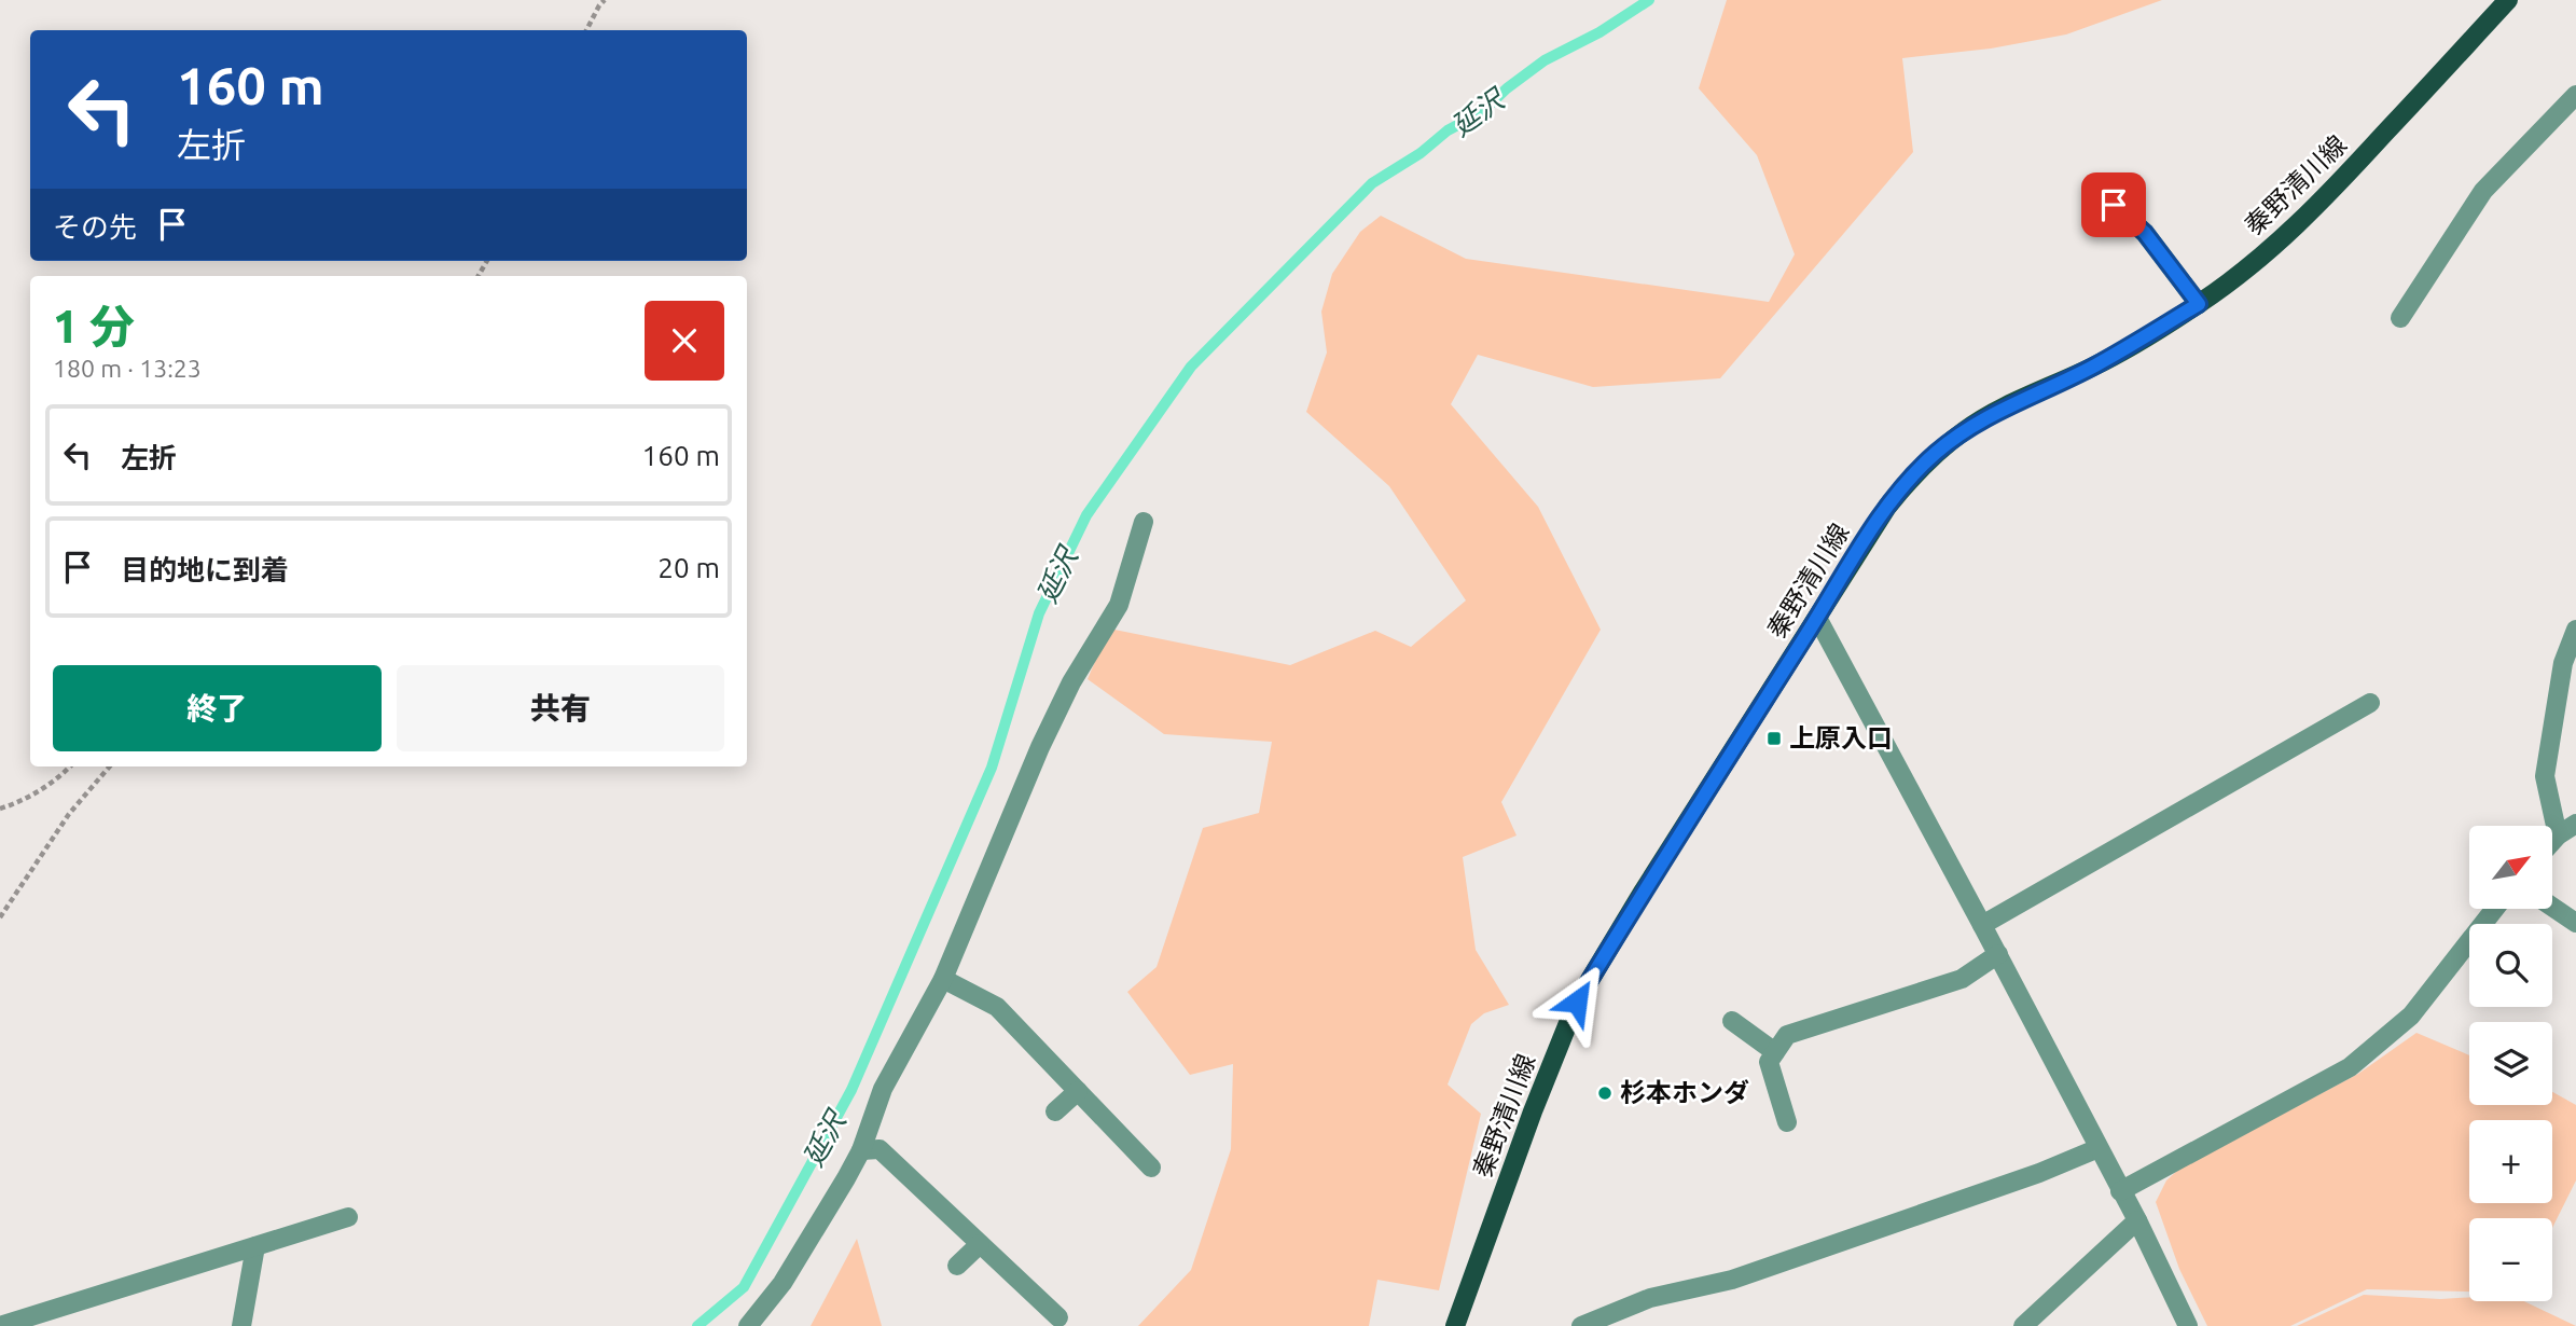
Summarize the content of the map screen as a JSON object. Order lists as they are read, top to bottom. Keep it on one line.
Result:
{"streets":{"main road":["秦野清川線"]},"water":["延沢"],"places":{"transit":["上原入口"],"other":["杉本ホンダ"]},"north":"top right","page":{"turn":["160 m","左折"],"then":"その先","heading":["1 分","180 m · 13:23"],"list":[{"name":"左折","value":"160 m"},{"name":"目的地に到着","value":"20 m"}],"buttons":["終了","共有"],"map_buttons":["+","−"]}}
